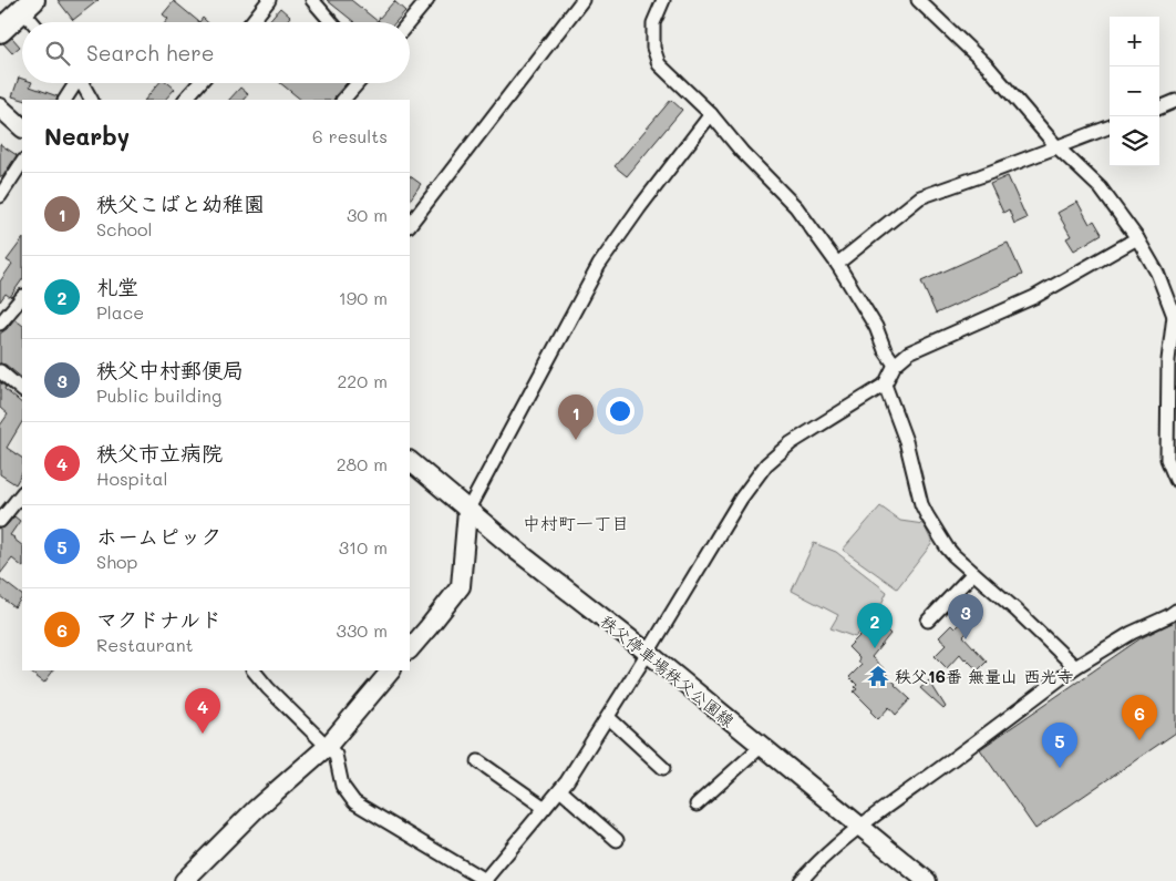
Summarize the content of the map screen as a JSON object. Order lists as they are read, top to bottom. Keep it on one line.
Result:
{"streets":{"main road":["秩父停車場秩父公園線"]},"districts":["中村町一丁目"],"places":{"temple":["秩父16番 無量山 西光寺"]},"page":{"map_buttons":["+","−"],"search":"Search here","heading":["Nearby","6 results"],"list":[{"mark":"1","name":"秩父こばと幼稚園","note":"School","value":"30 m"},{"mark":"2","name":"札堂","note":"Place","value":"190 m"},{"mark":"3","name":"秩父中村郵便局","note":"Public building","value":"220 m"},{"mark":"4","name":"秩父市立病院","note":"Hospital","value":"280 m"},{"mark":"5","name":"ホームピック","note":"Shop","value":"310 m"},{"mark":"6","name":"マクドナルド","note":"Restaurant","value":"330 m"}],"pins":["1","3","2","4","6","5"]}}
